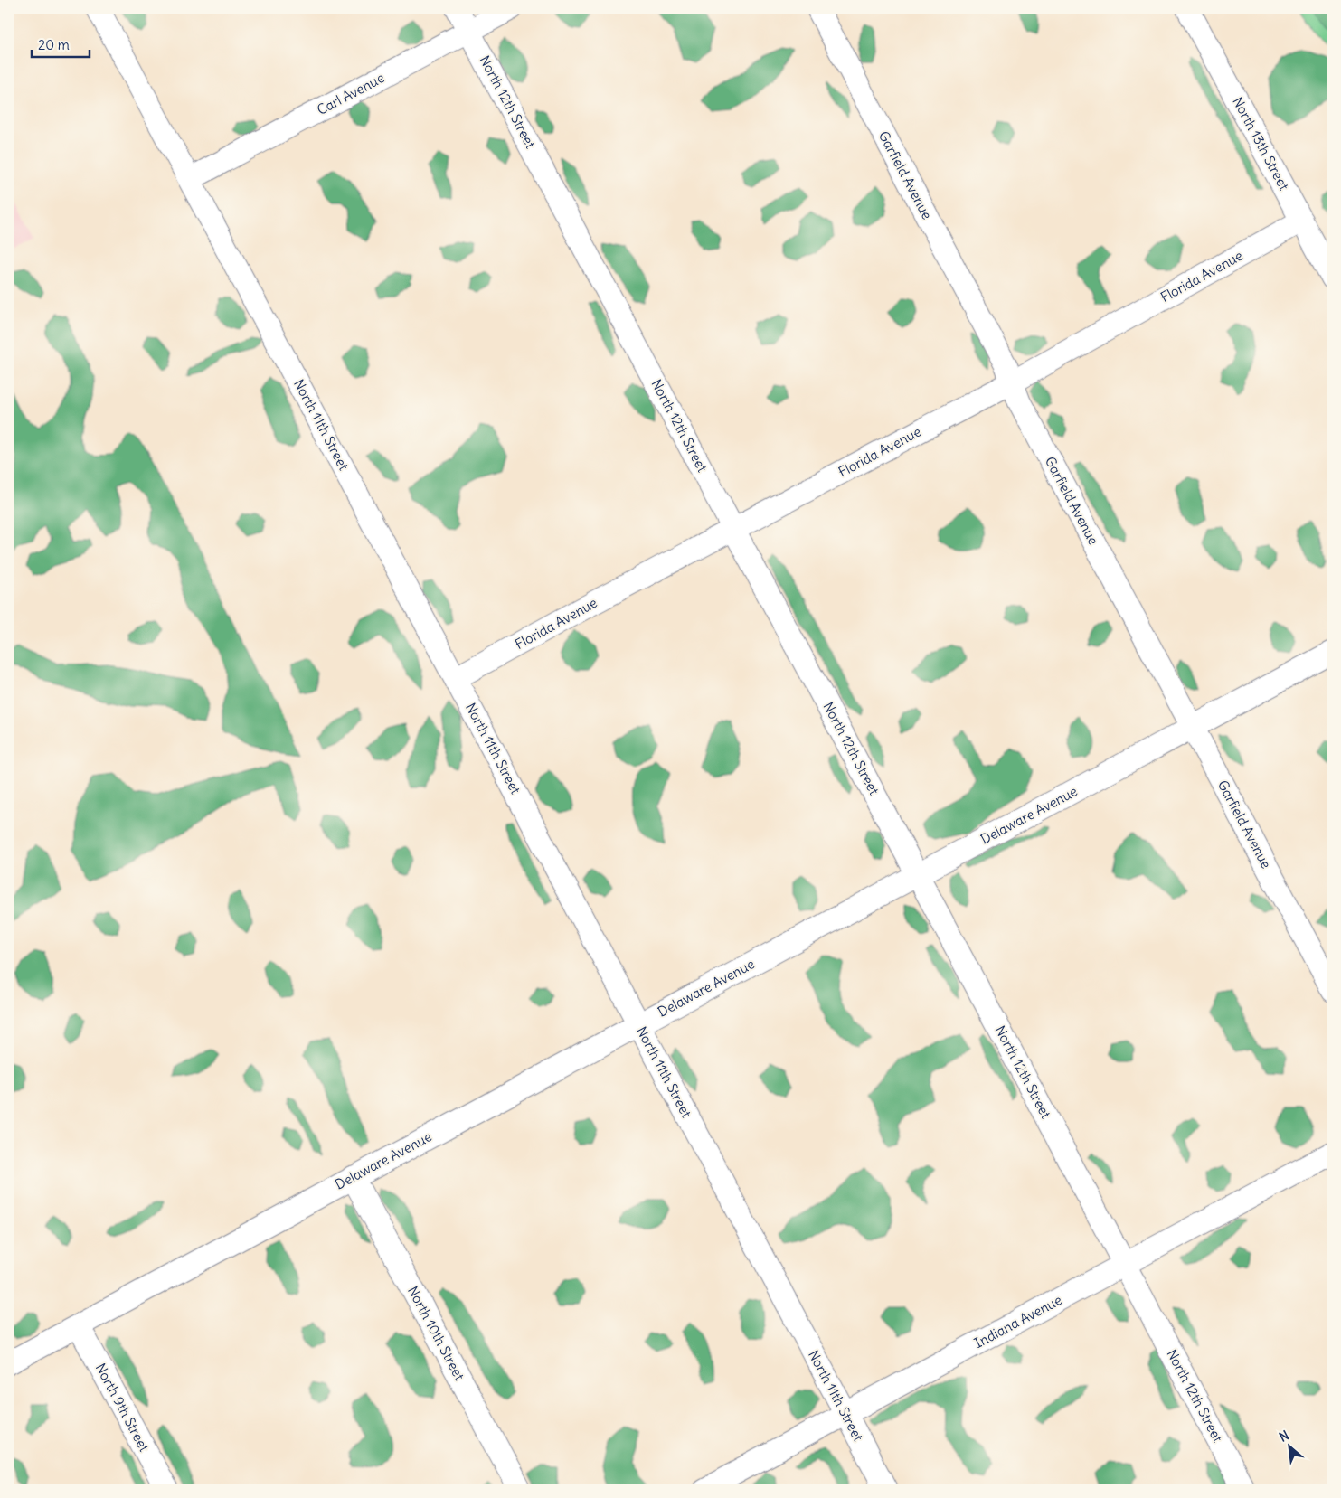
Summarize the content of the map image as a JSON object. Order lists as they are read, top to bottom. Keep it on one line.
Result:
{"streets":{"street":["Carl Avenue","North 12th Street","North 13th Street","Garfield Avenue","Florida Avenue","North 11th Street","Delaware Avenue","Indiana Avenue","North 10th Street","North 9th Street"]},"crossings":[["Carl Avenue","North 12th Street"],["Carl Avenue","North 11th Street"],["North 12th Street","Florida Avenue"],["North 12th Street","Delaware Avenue"],["North 12th Street","Indiana Avenue"],["North 13th Street","Florida Avenue"],["Garfield Avenue","Florida Avenue"],["Garfield Avenue","Delaware Avenue"],["Florida Avenue","North 11th Street"],["North 11th Street","Delaware Avenue"],["North 11th Street","Indiana Avenue"],["Delaware Avenue","North 10th Street"],["Delaware Avenue","North 9th Street"]],"scale_bar":"20 m","north":"top left"}
